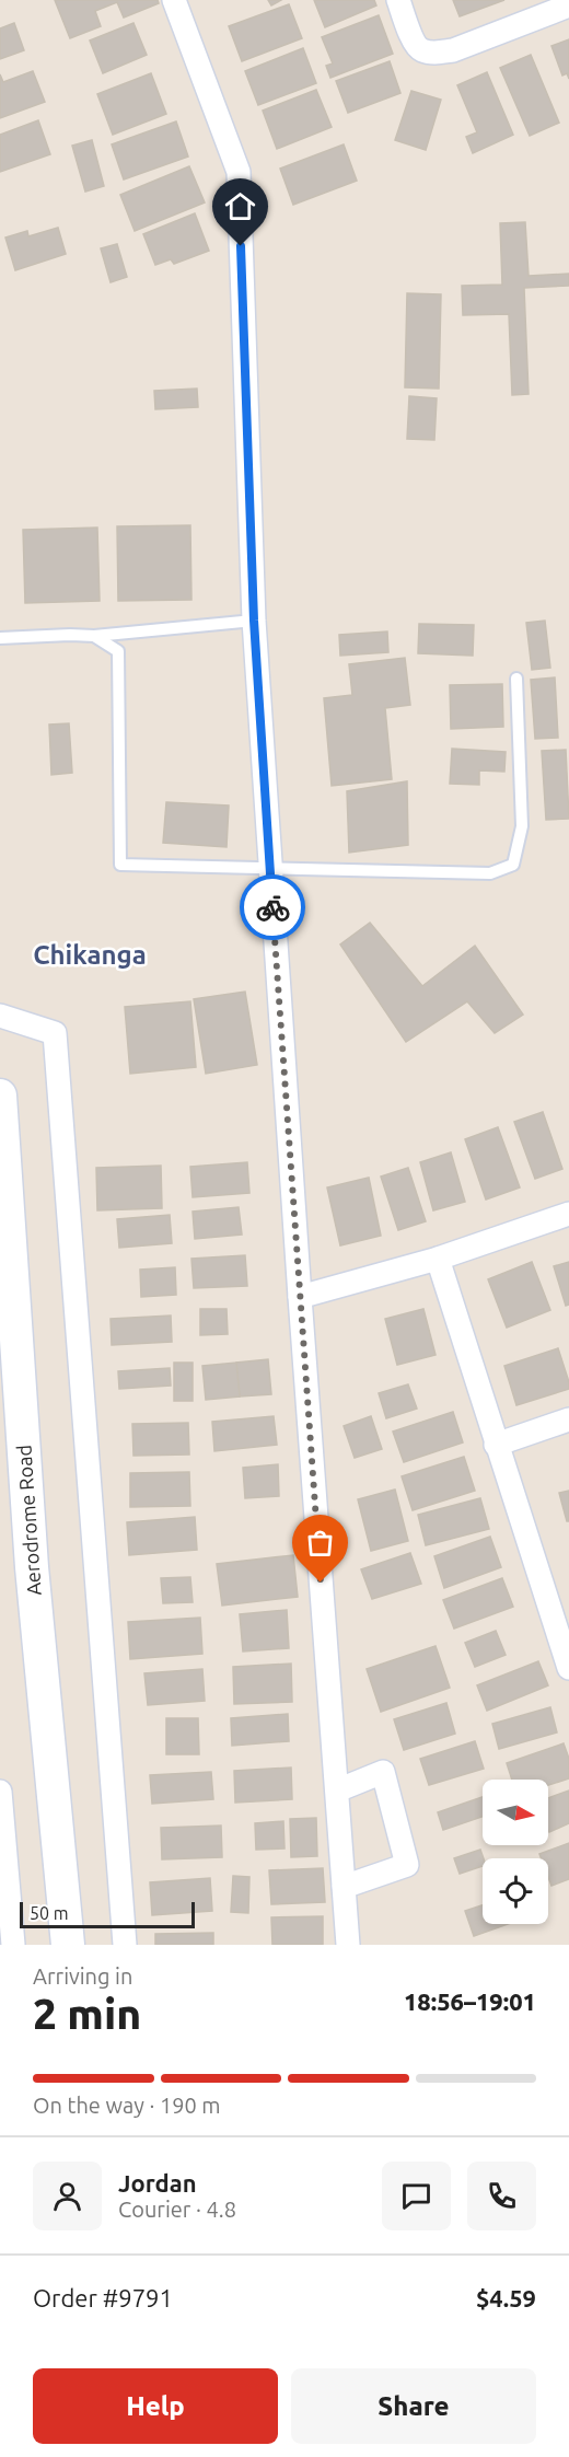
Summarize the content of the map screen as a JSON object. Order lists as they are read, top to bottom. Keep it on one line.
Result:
{"streets":{"street":["Aerodrome Road"]},"districts":["Chikanga"],"scale_bar":"50 m","north":"right","page":{"scale":"50 m","heading":["2 min","Arriving in","18:56–19:01"],"panel":["Jordan","Courier · 4.8","Order #9791","$4.59"],"bar":"On the way · 190 m","buttons":["Help","Share"]}}
